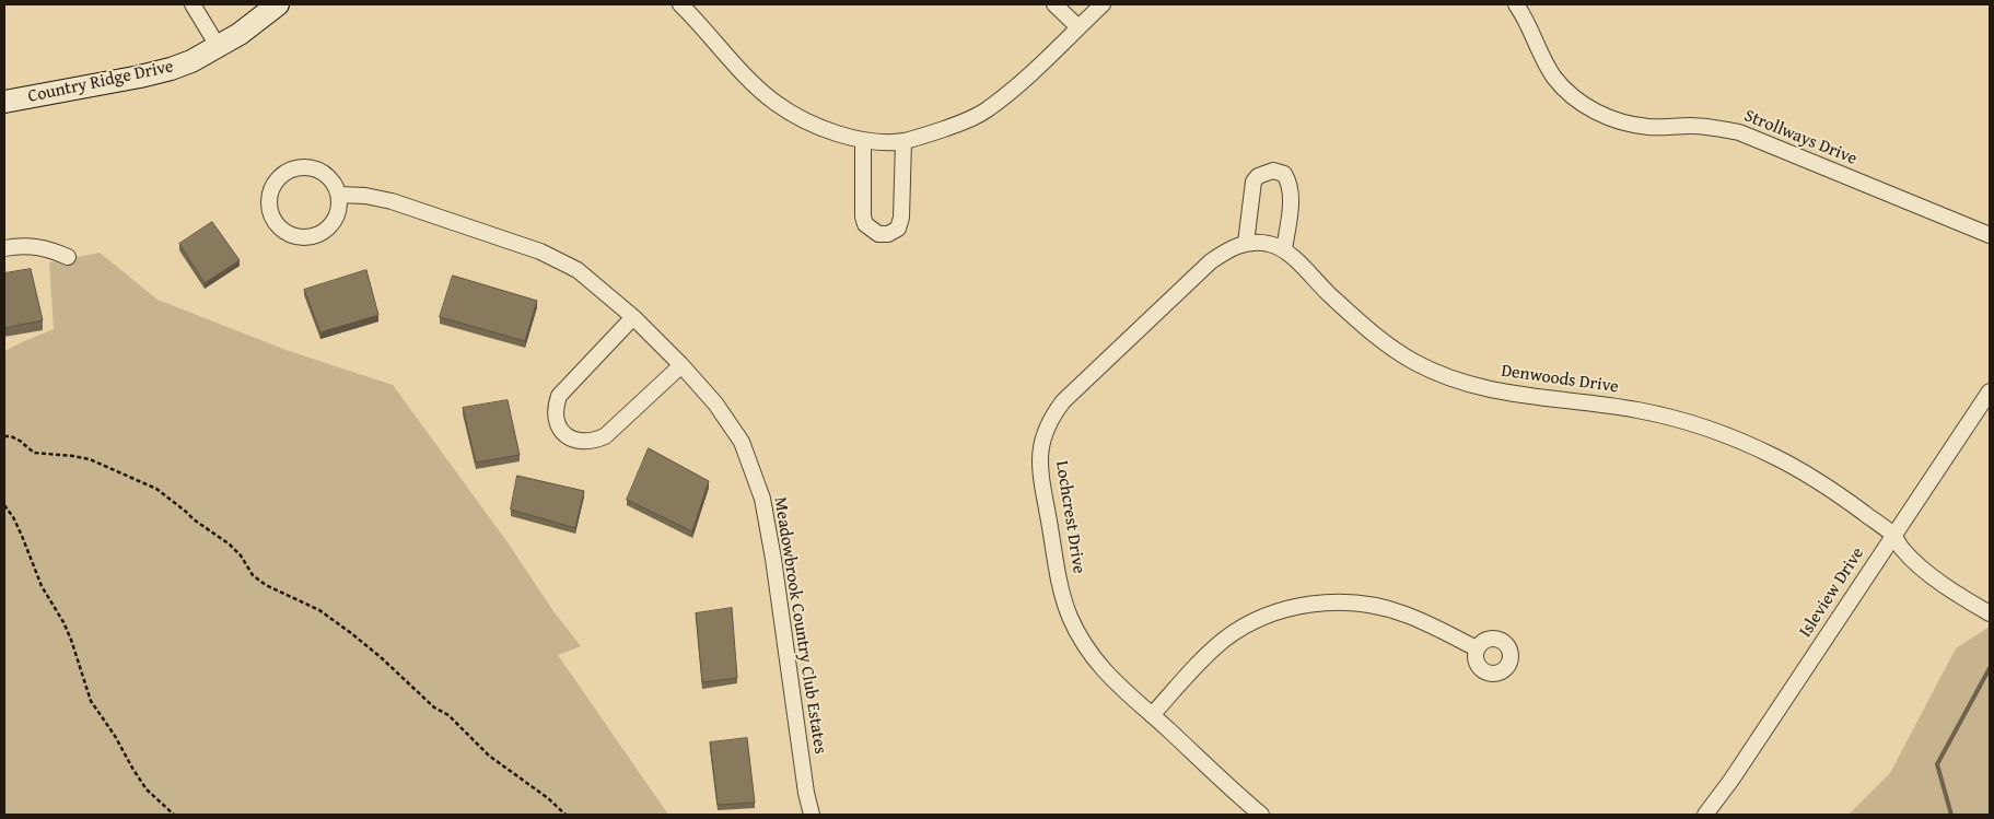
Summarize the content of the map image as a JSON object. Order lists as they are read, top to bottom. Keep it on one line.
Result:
{"streets":{"street":["Country Ridge Drive","Strollways Drive","Denwoods Drive","Lochcrest Drive","Isleview Drive","Meadowbrook Country Club Estates"]},"crossings":[["Denwoods Drive","Lochcrest Drive"],["Denwoods Drive","Isleview Drive"]]}
